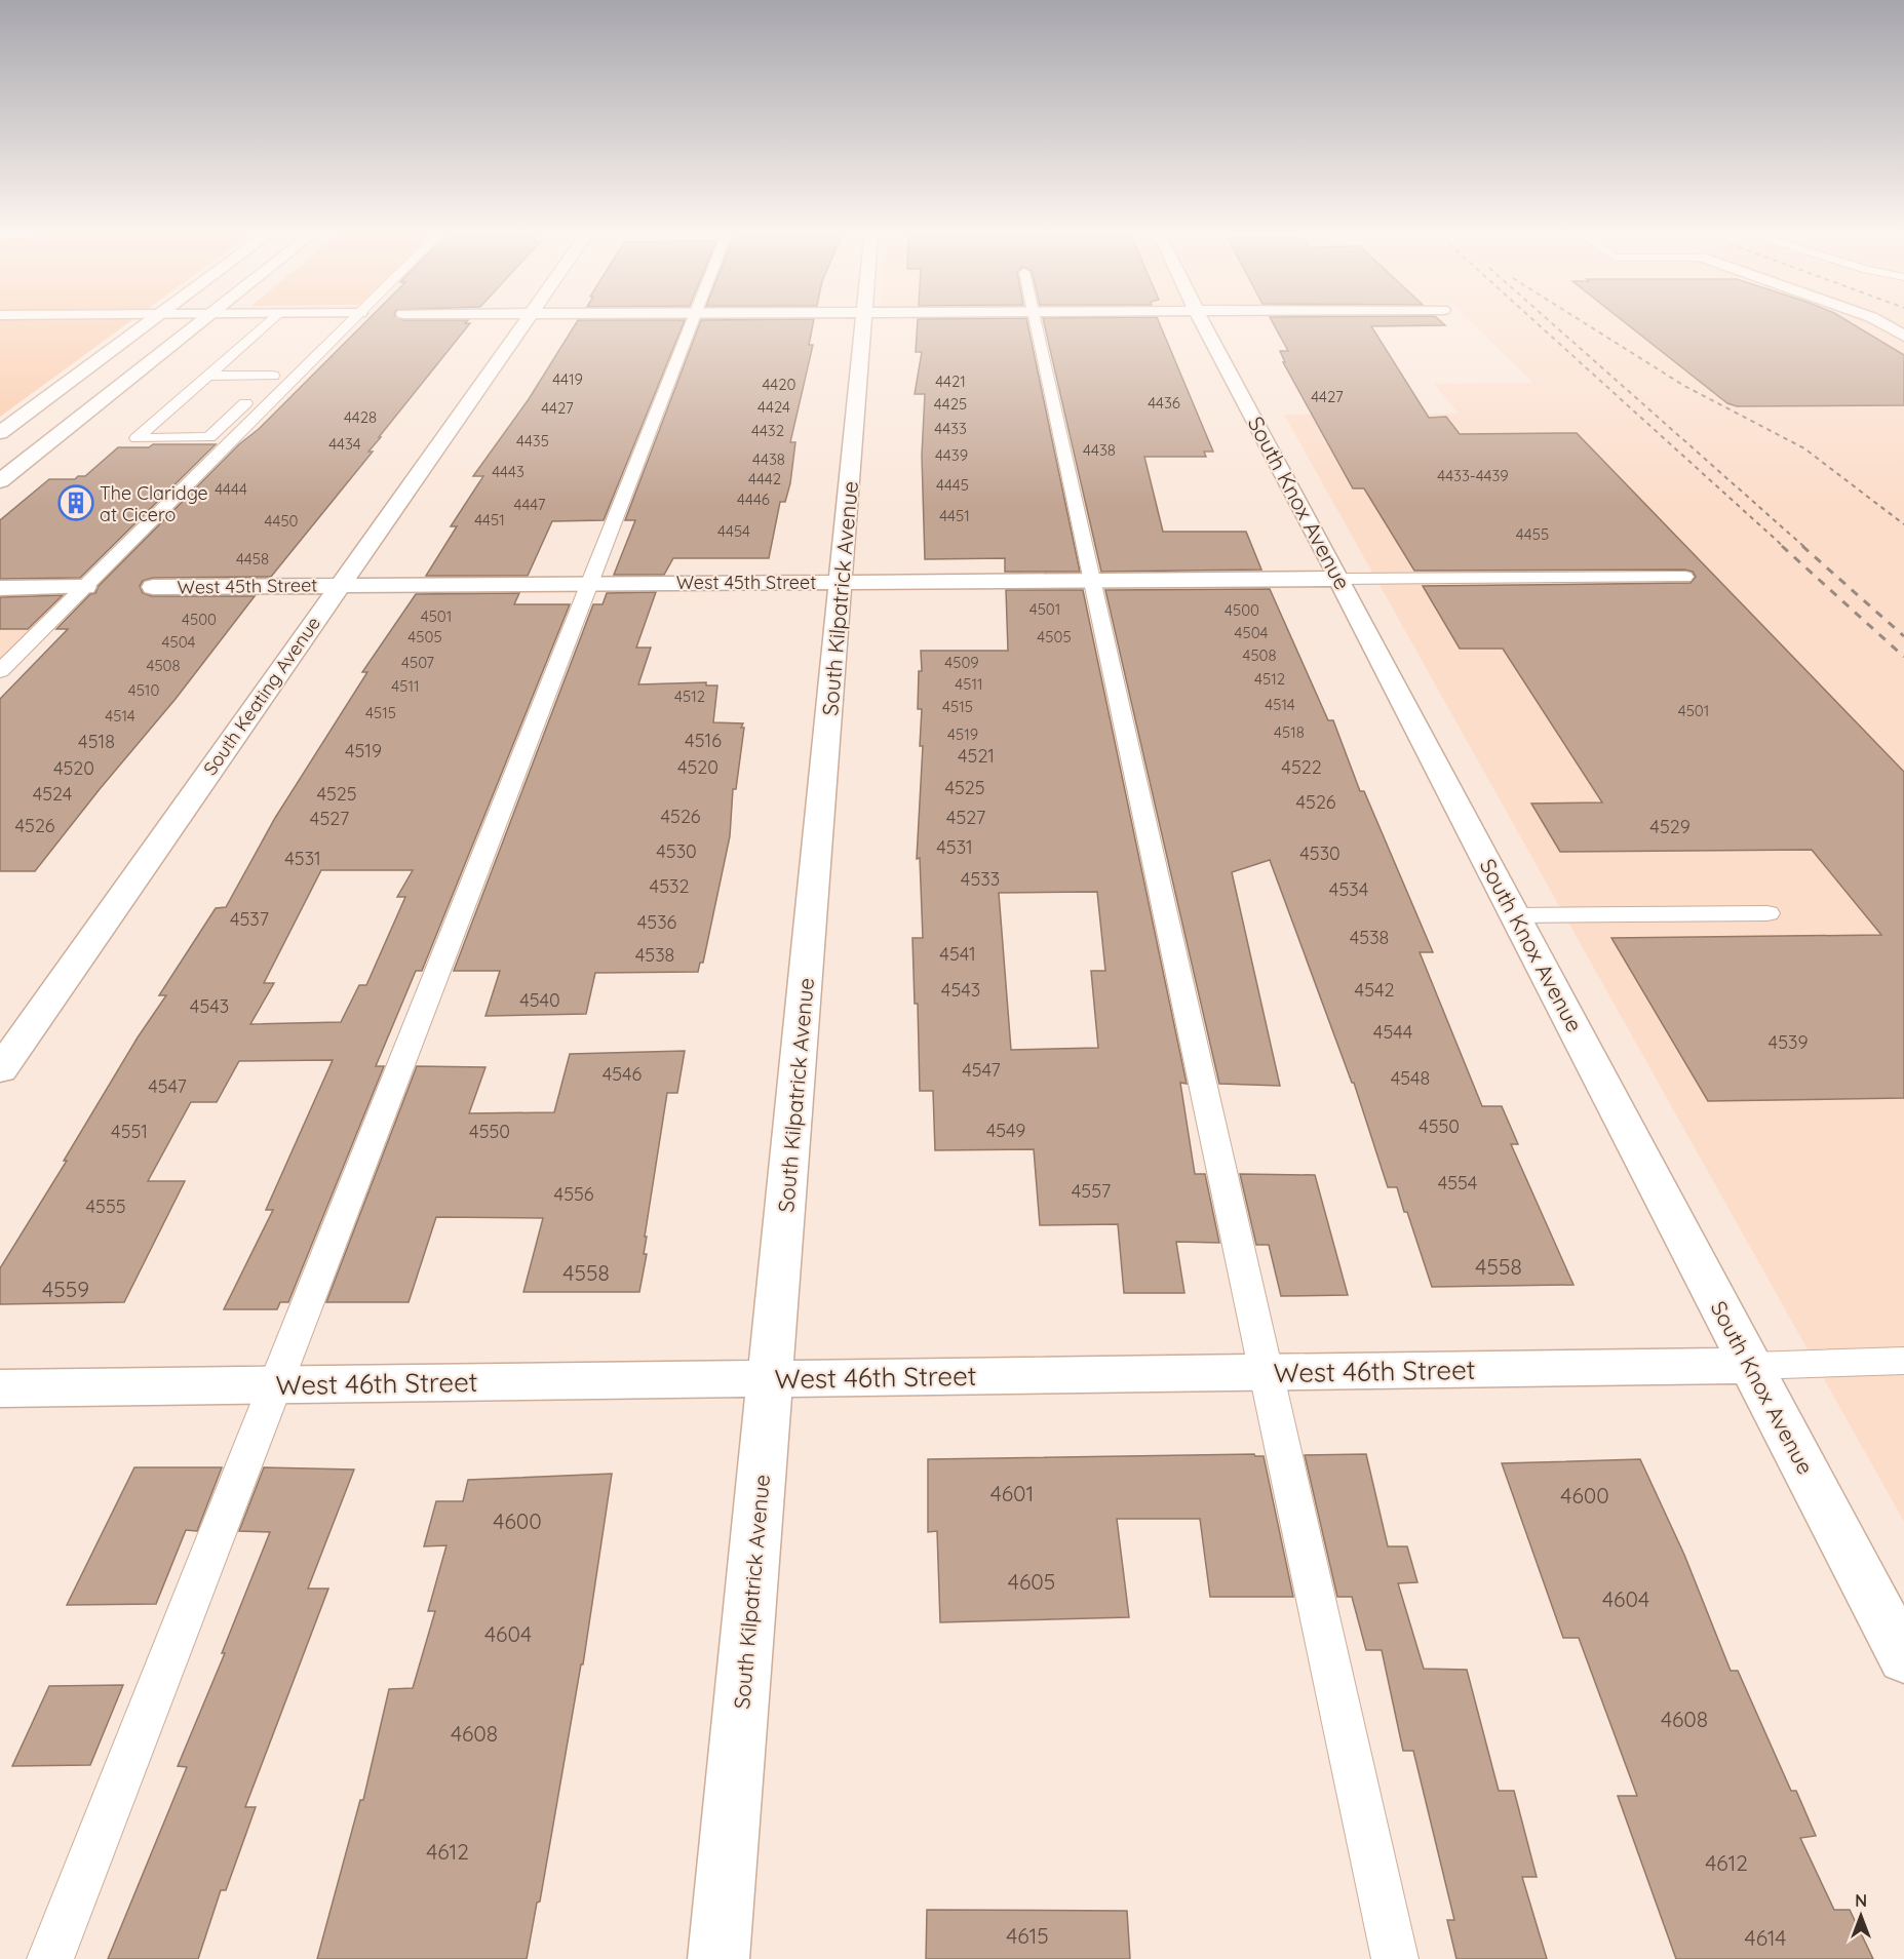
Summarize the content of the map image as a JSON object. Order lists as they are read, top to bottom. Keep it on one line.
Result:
{"streets":{"street":["South Knox Avenue","West 45th Street","South Kilpatrick Avenue","South Keating Avenue","West 46th Street"]},"crossings":[["South Knox Avenue","West 45th Street"],["South Knox Avenue","West 46th Street"],["West 45th Street","South Kilpatrick Avenue"],["West 45th Street","South Keating Avenue"],["South Kilpatrick Avenue","West 46th Street"]],"places":{"building":["The Claridge at Cicero"]},"house_numbers":["4419","4421","4420","4427","4436","4425","4424","4427","4428","4433","4432","4435","4434","4438","4439","4438","4443","4433-4439","4442","4445","4444","4446","4447","4451","4451","4450","4454","4455","4458","4501","4500","4501","4500","4504","4505","4505","4504","4508","4507","4509","4508","4512","4511","4511","4510","4512","4514","4515","4501","4515","4514","4518","4519","4516","4518","4519","4521","4520","4522","4520","4525","4524","4525","4526","4526","4527","4527","4526","4529","4531","4530","4530","4531","4533","4532","4534","4537","4536","4538","4541","4538","4543","4542","4540","4543","4544","4539","4547","4546","4548","4547","4550","4549","4551","4550","4554","4557","4556","4555","4558","4558","4559","4601","4600","4600","4605","4604","4604","4608","4608","4612","4612","4615","4614"],"north":"top"}
